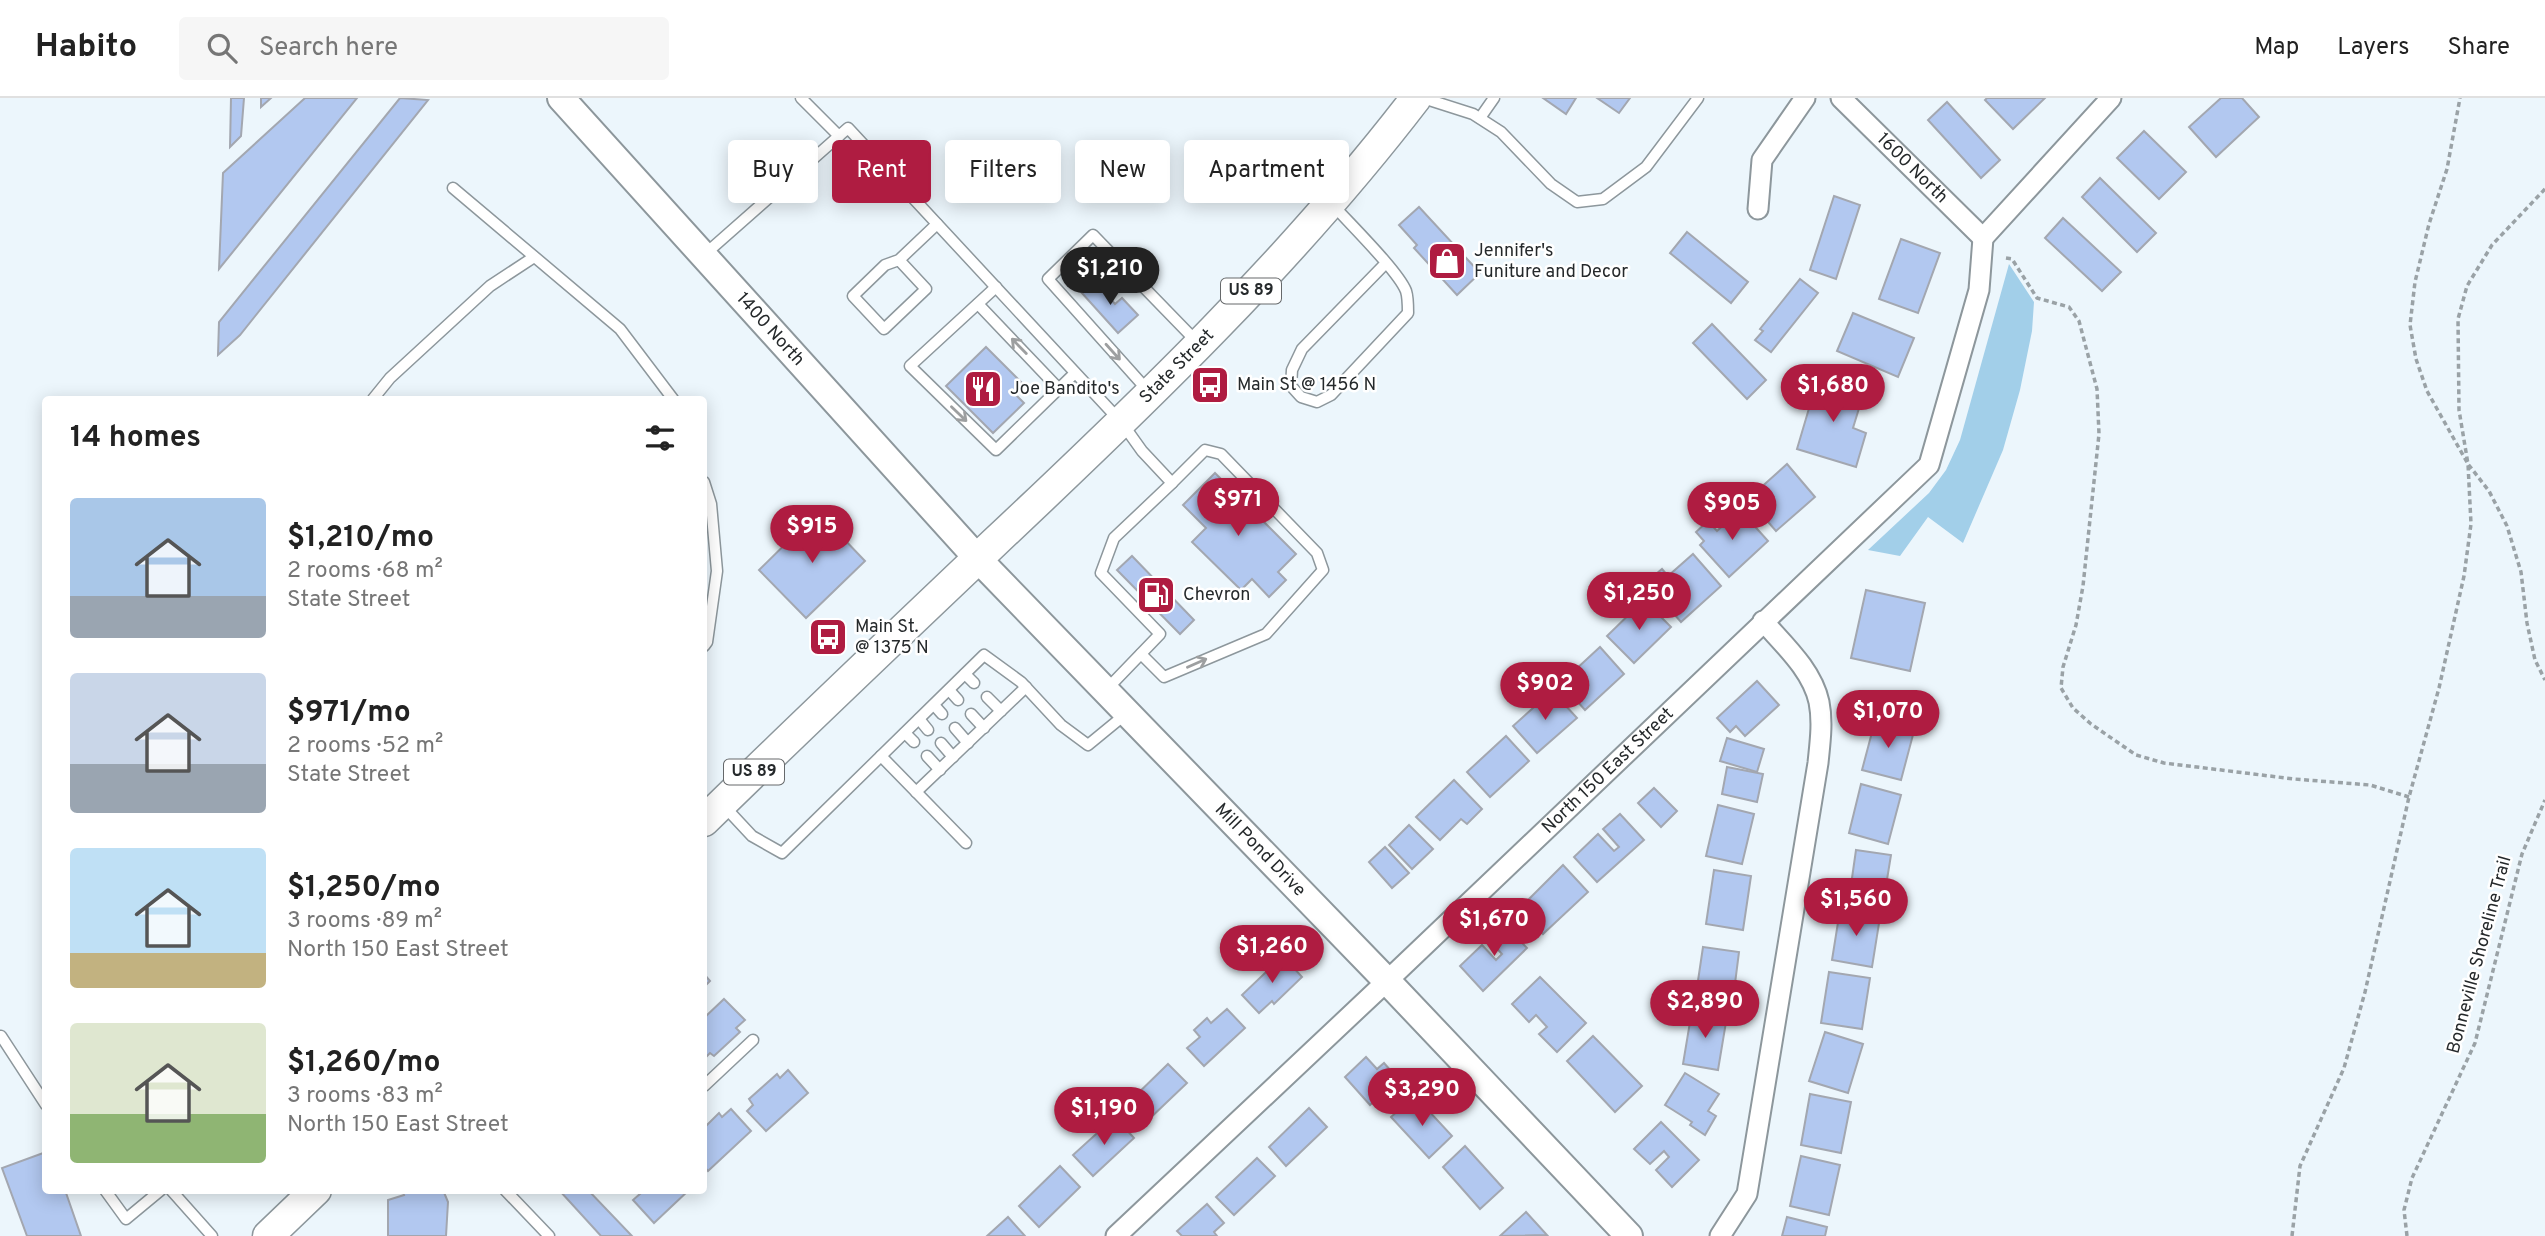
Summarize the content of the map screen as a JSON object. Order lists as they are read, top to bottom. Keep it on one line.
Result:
{"streets":{"main road":["US 89","1400 North","State Street","Mill Pond Drive"],"street":["1600 North","North 150 East Street"],"path":["Bonneville Shoreline Trail"]},"crossings":[["1600 North","North 150 East Street"],["US 89","1400 North"],["US 89","State Street"],["US 89","Mill Pond Drive"],["1400 North","State Street"],["1400 North","Mill Pond Drive"],["State Street","Mill Pond Drive"],["North 150 East Street","Mill Pond Drive"]],"places":{"shop":["Jennifer's Funiture and Decor"],"bus stop":["Main St @ 1456 N","Main St. @ 1375 N"],"restaurant":["Joe Bandito's"],"fuel station":["Chevron"]},"page":{"header":"Habito","search":"Search here","nav":["Map","Layers","Share"],"chip":["Buy","Rent","Filters","New","Apartment"],"price":["$1,210","$1,680","$971","$905","$915","$1,250","$902","$1,070","$1,560","$1,670","$1,260","$2,890","$3,290","$1,190"],"heading":"14 homes","list":[{"name":"$1,210/mo","note":"2 rooms · 68 m² · State Street"},{"name":"$971/mo","note":"2 rooms · 52 m² · State Street"},{"name":"$1,250/mo","note":"3 rooms · 89 m² · North 150 East Street"},{"name":"$1,260/mo","note":"3 rooms · 83 m² · North 150 East Street"}]}}
